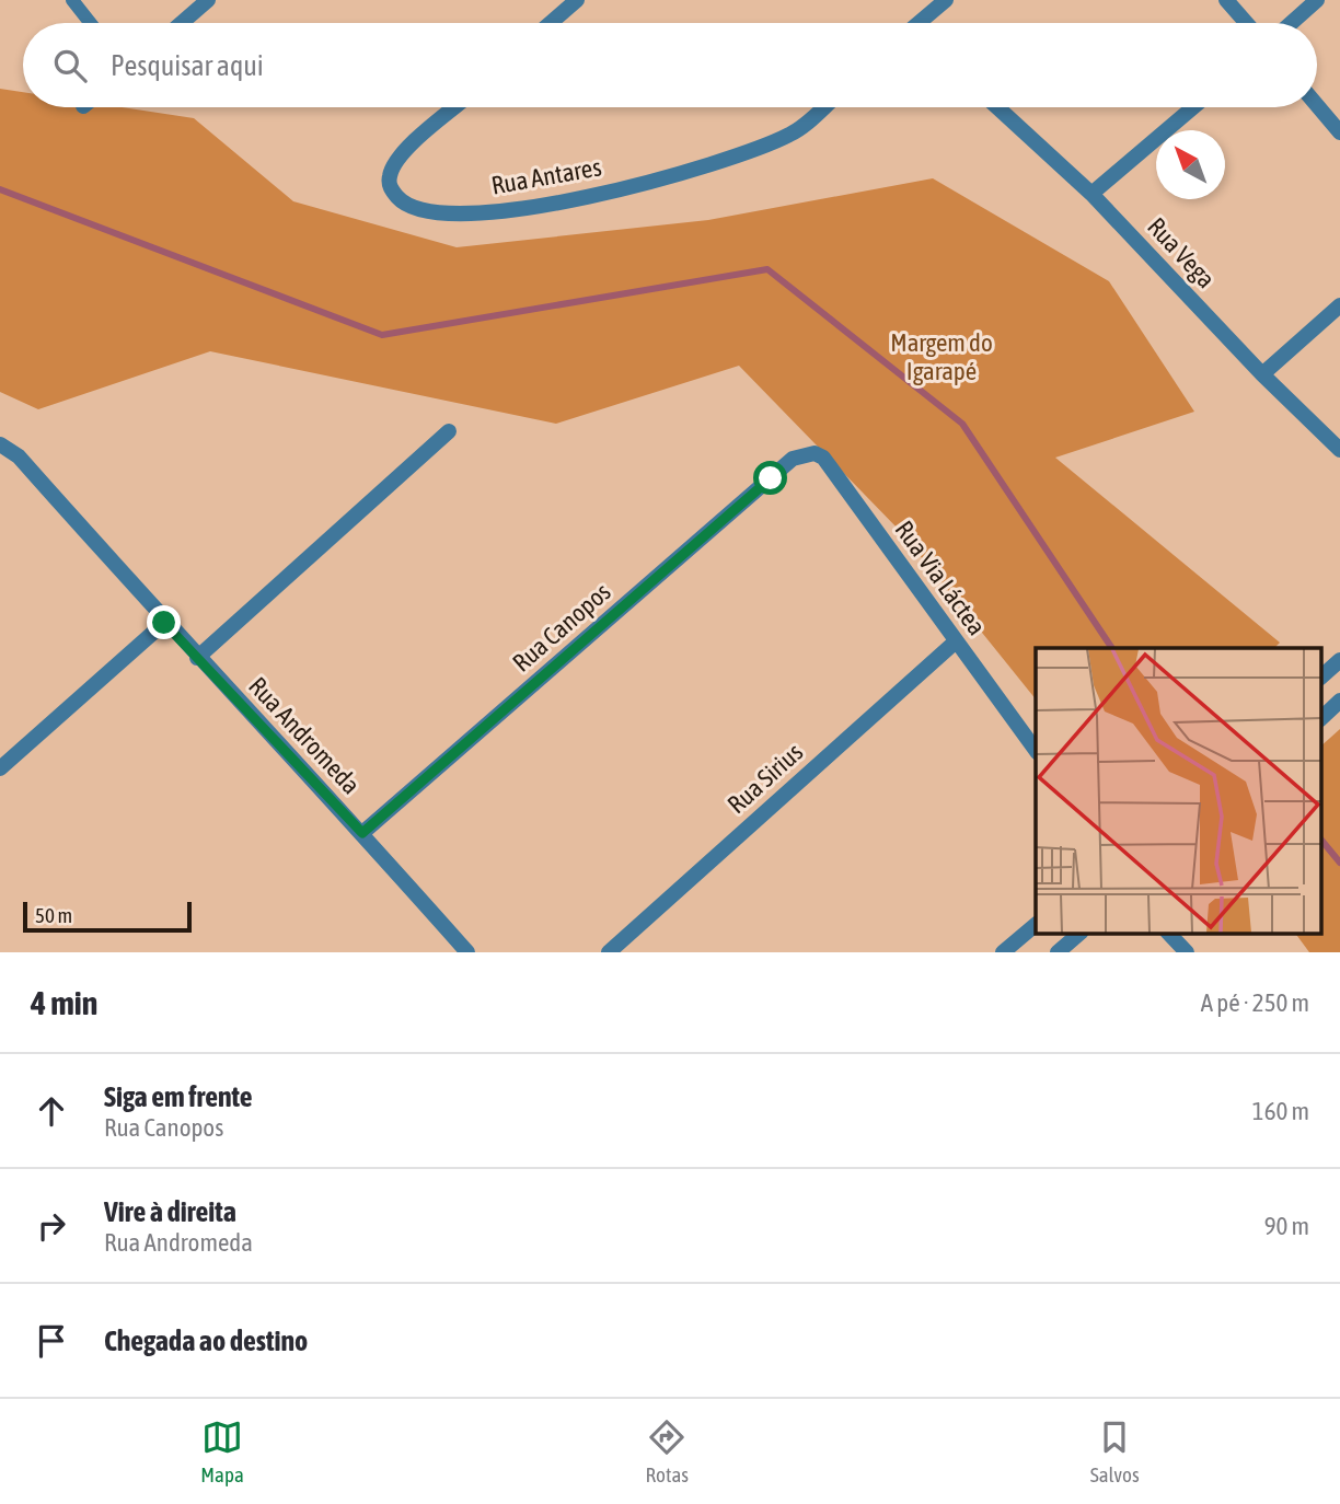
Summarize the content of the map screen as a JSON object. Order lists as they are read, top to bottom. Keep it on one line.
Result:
{"streets":{"street":["Rua Antares","Rua Vega","Rua Via Láctea","Rua Canopos","Rua Andromeda","Rua Sirius"]},"crossings":[["Rua Via Láctea","Rua Canopos"],["Rua Via Láctea","Rua Sirius"],["Rua Canopos","Rua Andromeda"]],"parks":["Margem do Igarapé"],"scale_bar":"50 m","north":"top left","page":{"search":"Pesquisar aqui","scale":"50 m","heading":["4 min","A pé · 250 m"],"list":[["Siga em frente","Rua Canopos","160 m"],["Vire à direita","Rua Andromeda","90 m"],"Chegada ao destino"],"nav":["Mapa","Rotas","Salvos"]}}
